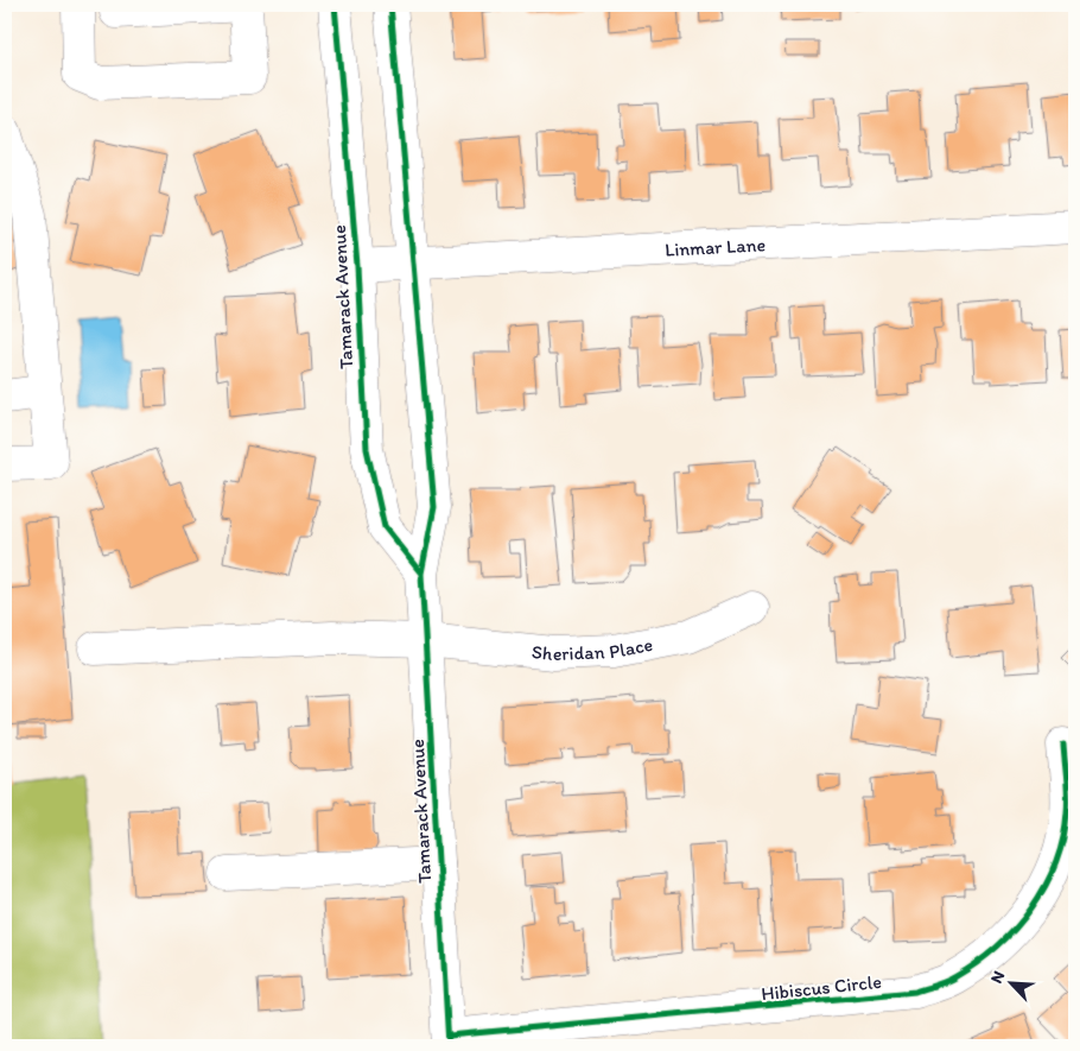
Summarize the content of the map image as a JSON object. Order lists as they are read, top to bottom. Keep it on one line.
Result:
{"streets":{"street":["Linmar Lane","Tamarack Avenue","Sheridan Place","Hibiscus Circle"]},"crossings":[["Linmar Lane","Tamarack Avenue"],["Tamarack Avenue","Sheridan Place"],["Tamarack Avenue","Hibiscus Circle"]],"north":"top left"}
